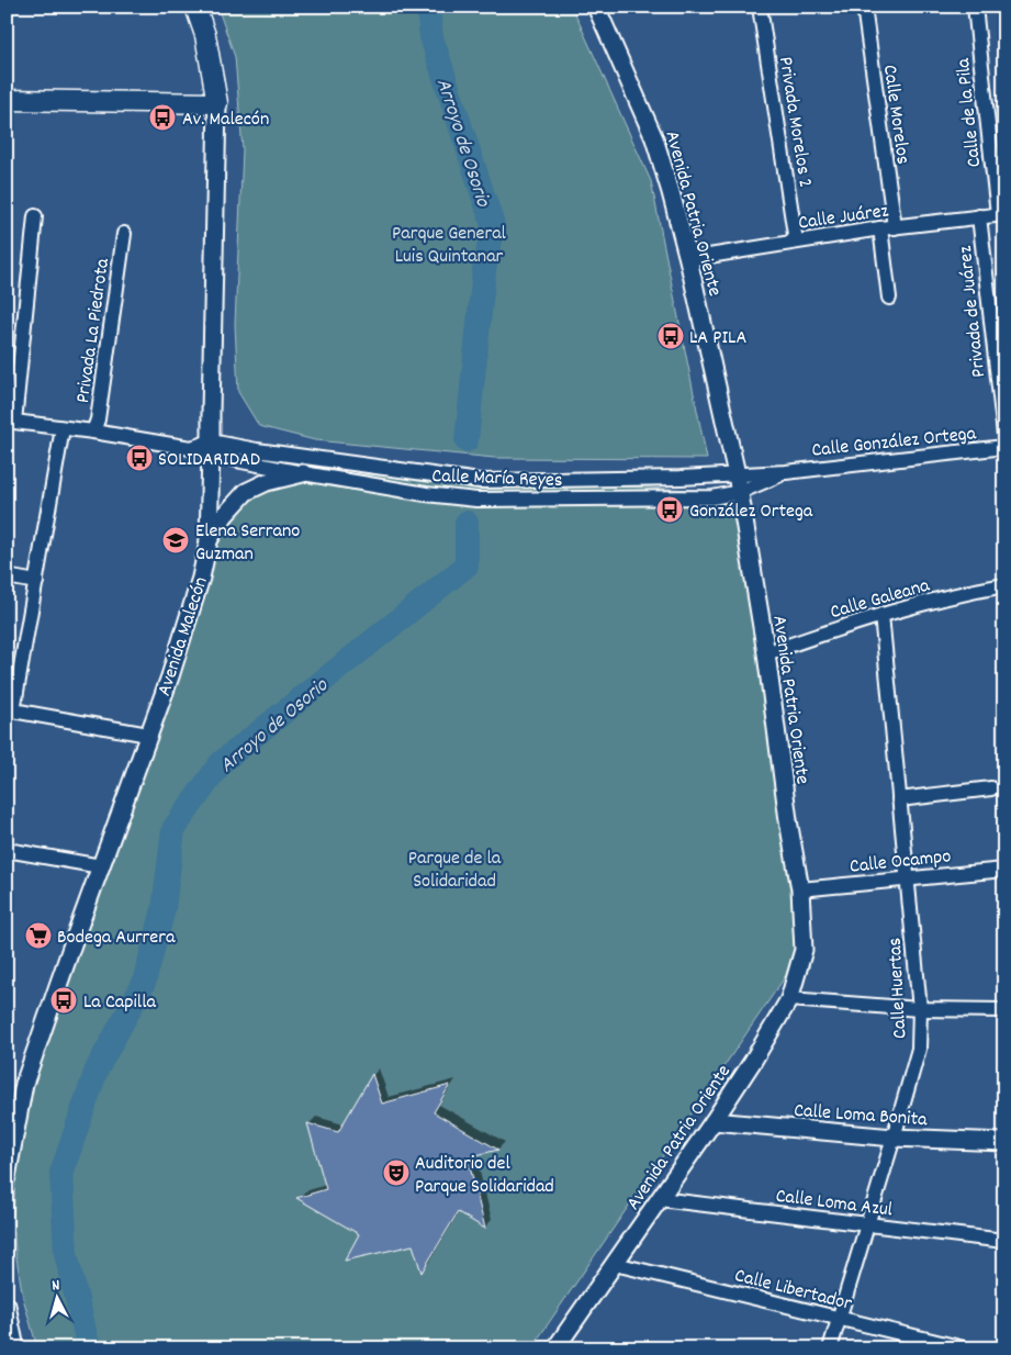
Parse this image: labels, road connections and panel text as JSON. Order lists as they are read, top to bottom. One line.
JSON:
{"streets":{"main road":["Avenida Malecón"],"street":["Calle de la Pila","Calle Morelos","Privada Morelos 2","Avenida Patria Oriente","Calle Juárez","Privada de Juárez","Privada La Piedrota","Calle González Ortega","Calle María Reyes","Calle Galeana","Calle Ocampo","Calle Huertas","Calle Loma Bonita","Calle Loma Azul","Calle Libertador"]},"crossings":[["Calle de la Pila","Calle Juárez"],["Calle Morelos","Calle Juárez"],["Privada Morelos 2","Calle Juárez"],["Avenida Patria Oriente","Calle Juárez"],["Avenida Patria Oriente","Calle González Ortega"],["Avenida Patria Oriente","Calle María Reyes"],["Avenida Patria Oriente","Calle Galeana"],["Avenida Patria Oriente","Calle Ocampo"],["Avenida Patria Oriente","Calle Loma Bonita"],["Avenida Patria Oriente","Calle Loma Azul"],["Avenida Patria Oriente","Calle Libertador"],["Calle Juárez","Privada de Juárez"],["Privada La Piedrota","Calle María Reyes"],["Calle González Ortega","Calle María Reyes"],["Calle María Reyes","Avenida Malecón"],["Calle Galeana","Calle Huertas"],["Calle Ocampo","Calle Huertas"],["Calle Huertas","Calle Loma Bonita"],["Calle Huertas","Calle Loma Azul"],["Calle Huertas","Calle Libertador"]],"water":["Arroyo de Osorio"],"parks":["Parque General Luis Quintanar","Parque de la Solidaridad"],"places":{"bus stop":["Av. Malecón","LA PILA","SOLIDARIDAD","González Ortega","La Capilla"],"school or university":["Elena Serrano Guzman"],"supermarket":["Bodega Aurrera"],"theatre":["Auditorio del Parque Solidaridad"]},"north":"top"}
